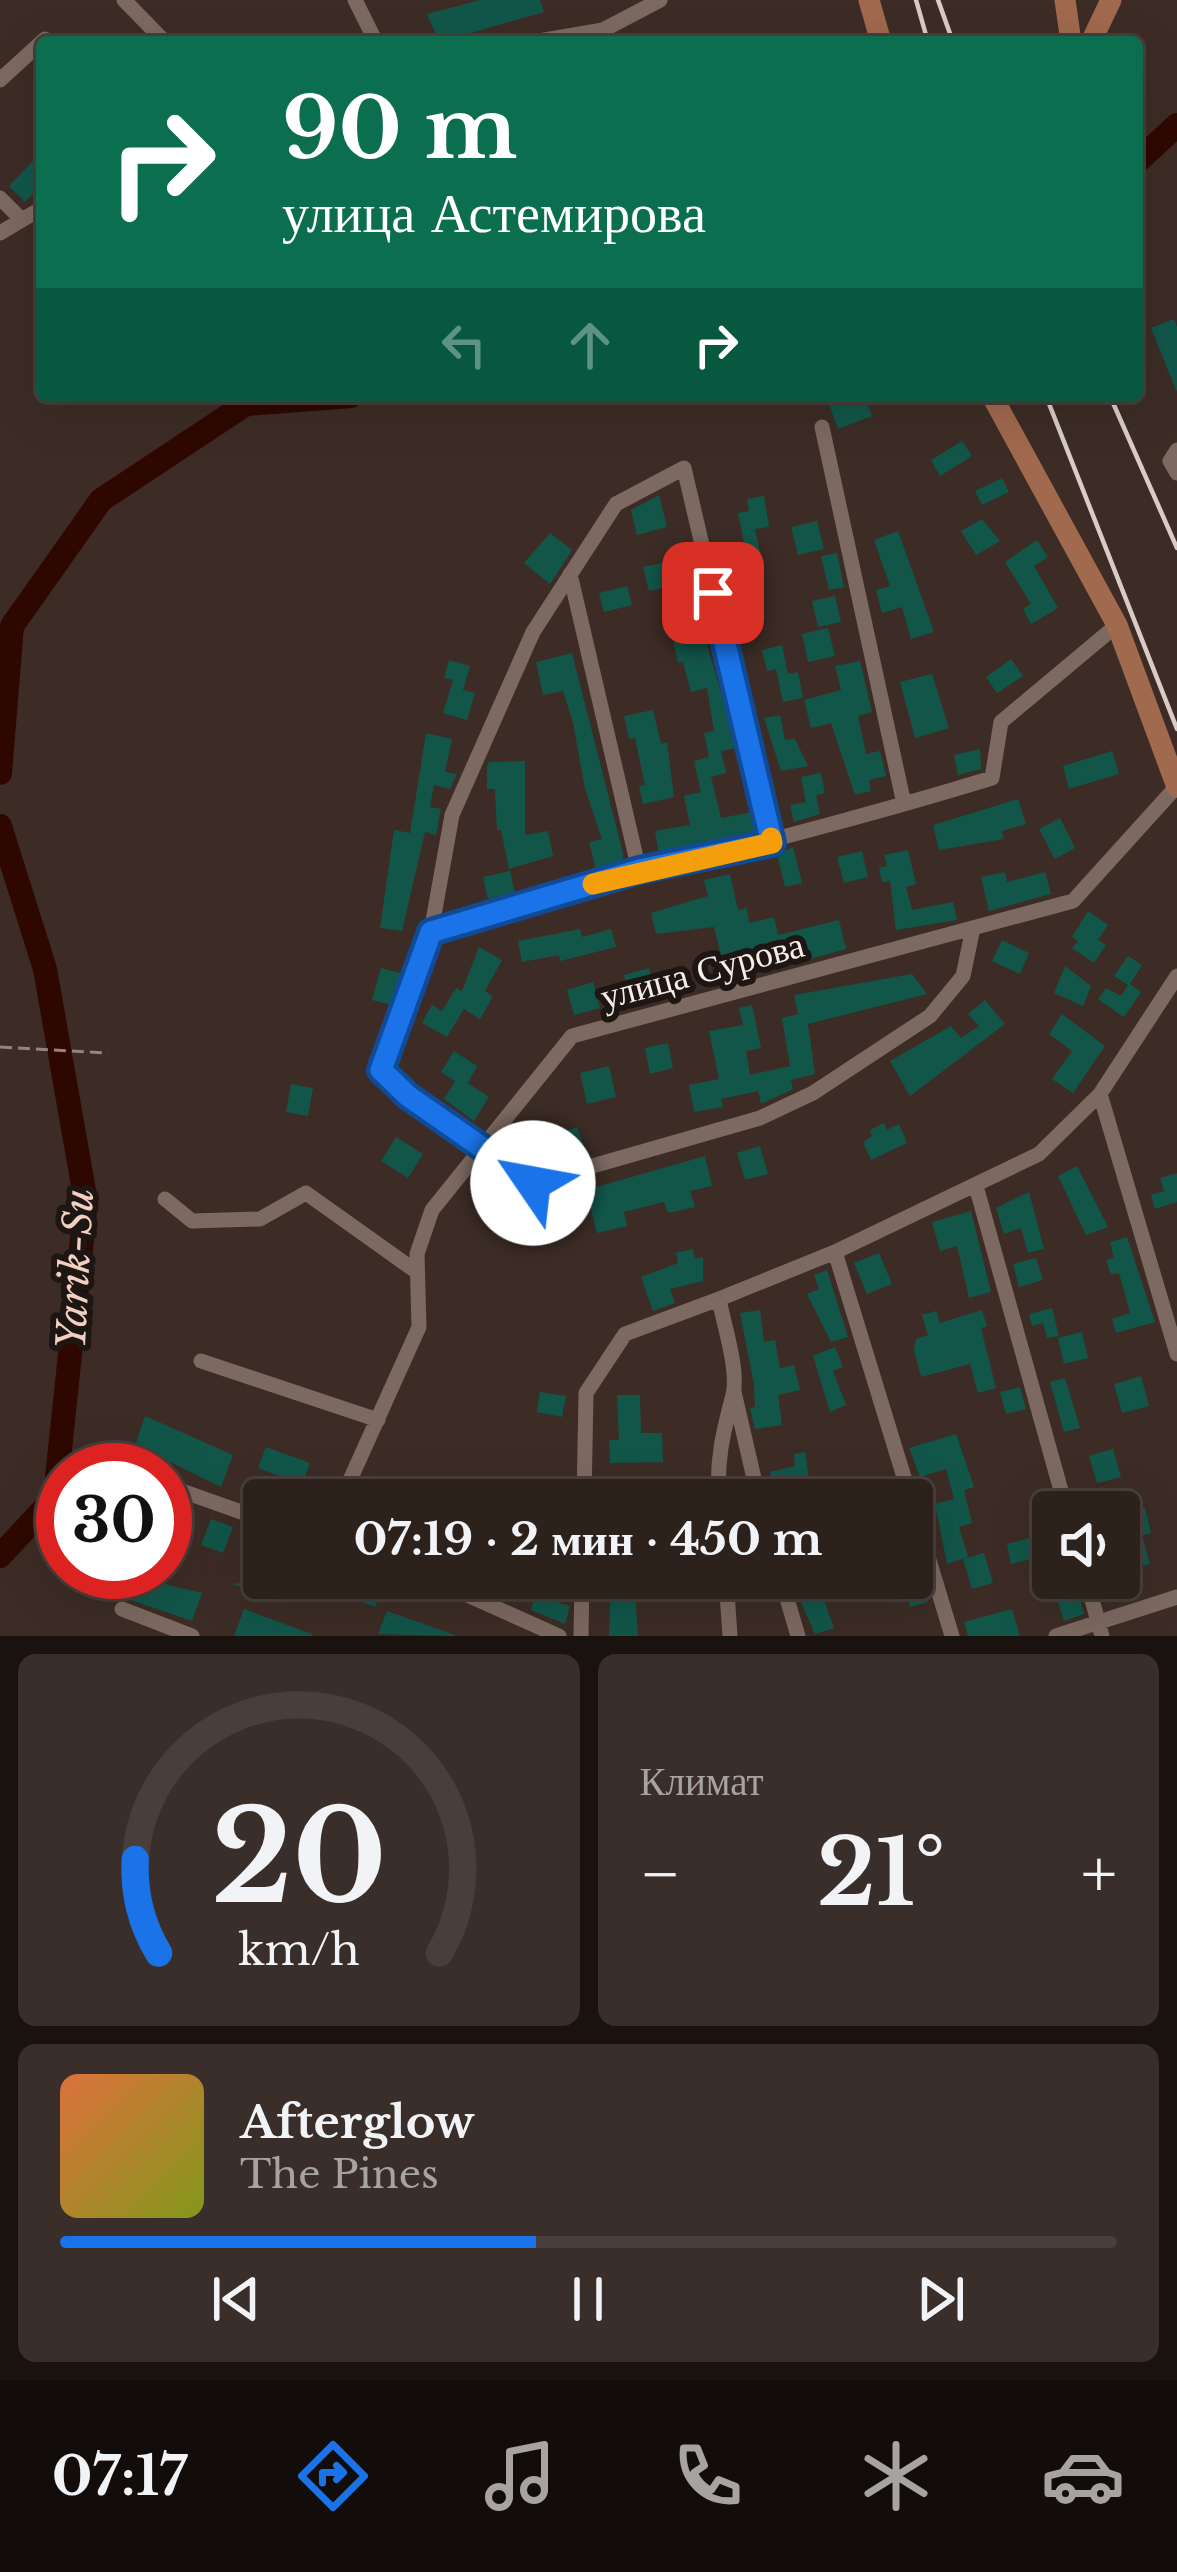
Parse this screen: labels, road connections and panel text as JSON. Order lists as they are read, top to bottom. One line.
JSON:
{"streets":{"street":["улица Сурова"]},"water":["Yarik-Su"],"page":{"turn":["90 m","улица Астемирова"],"limit":"30","trip":"07:19 · 2 мин · 450 m","tile":"Климат","heat":["−","21°","+"],"song":["Afterglow","The Pines"],"tabs":"07:17","gauge":["20","km/h"]}}
